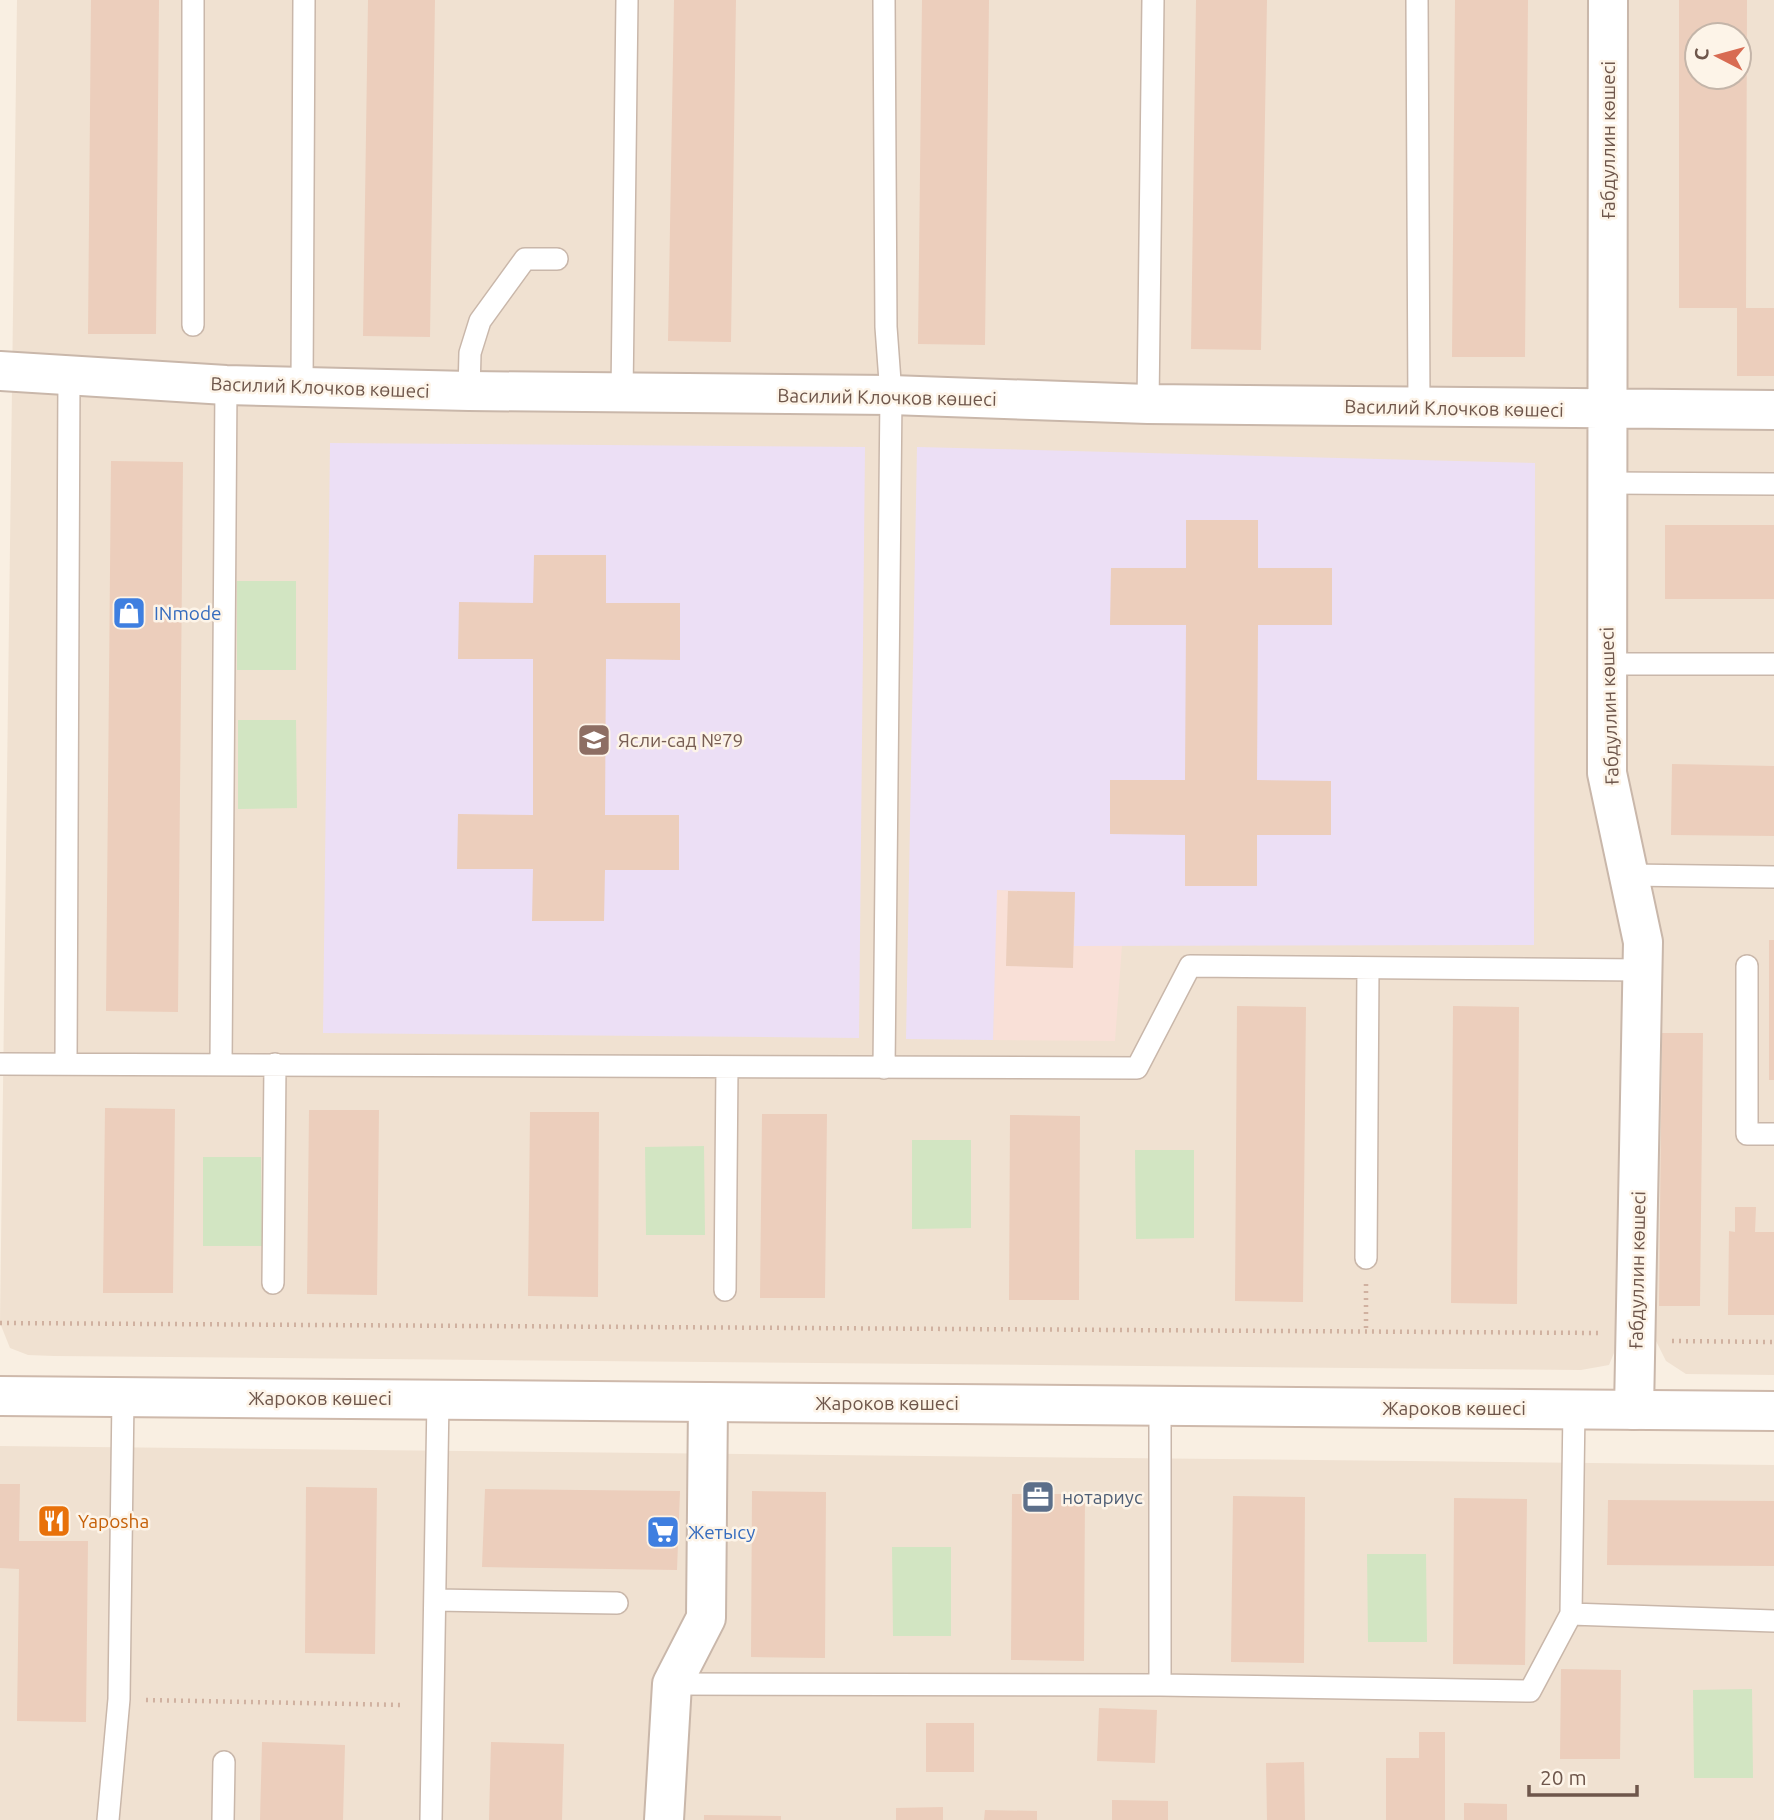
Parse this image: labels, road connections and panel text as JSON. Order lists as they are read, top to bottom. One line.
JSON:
{"streets":{"street":["Ғабдуллин көшесі","Василий Клочков көшесі","Жароков көшесі"]},"crossings":[["Ғабдуллин көшесі","Василий Клочков көшесі"],["Ғабдуллин көшесі","Жароков көшесі"]],"places":{"shop":["INmode"],"school or university":["Ясли-сад №79"],"office":["нотариус"],"restaurant":["Yaposha"],"supermarket":["Жетысу"]},"scale_bar":"20 m","north":"left"}
